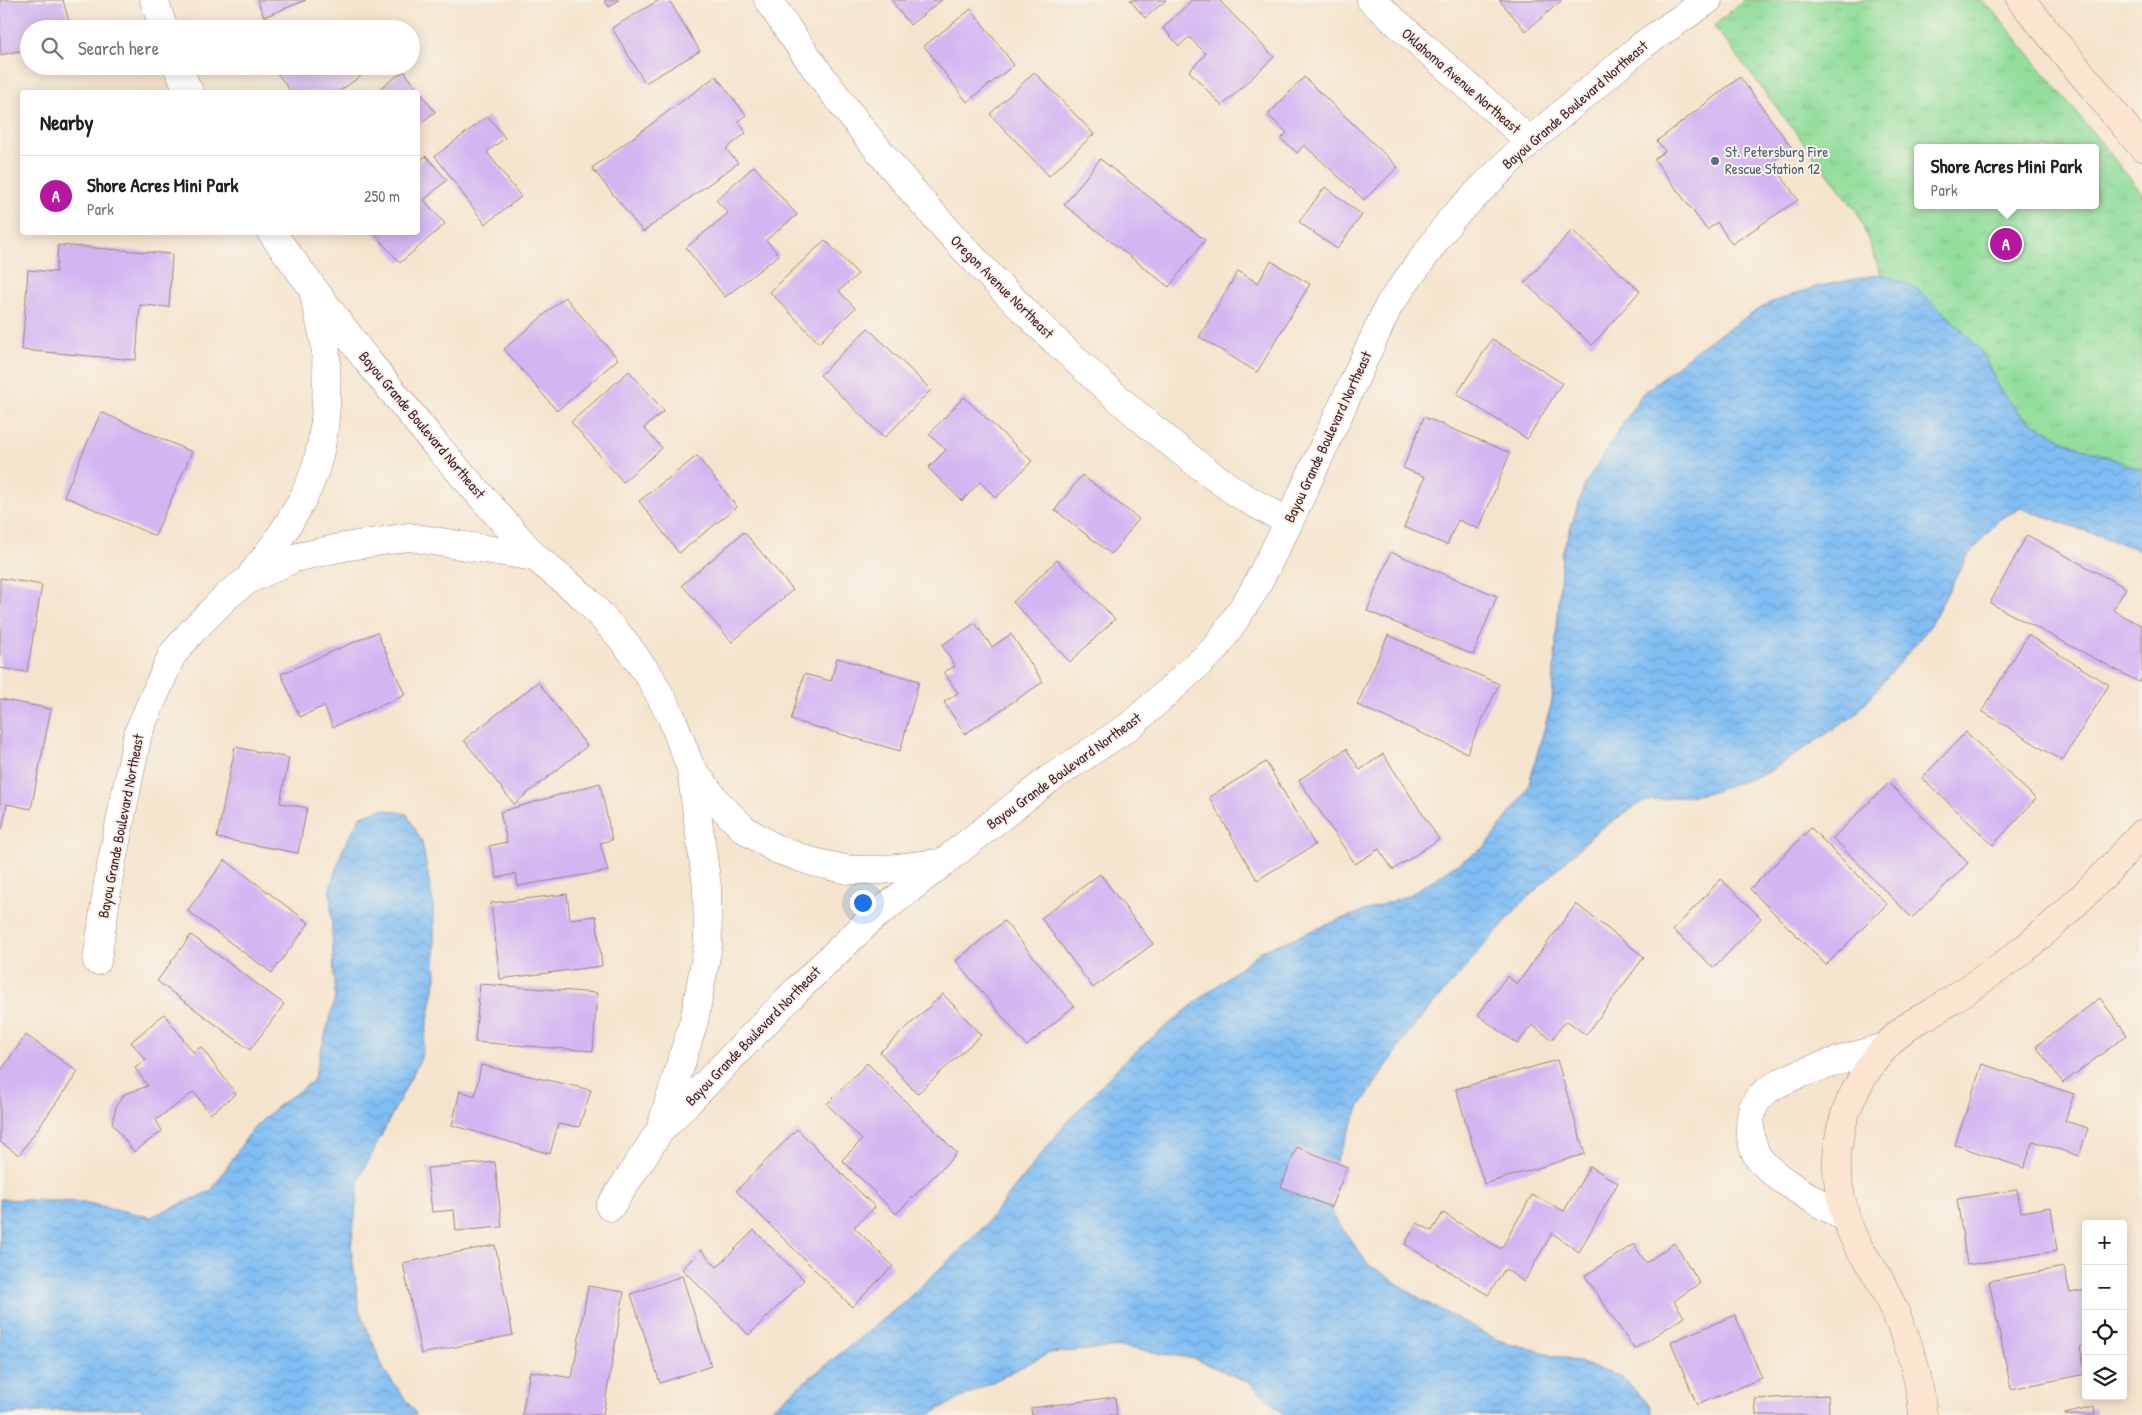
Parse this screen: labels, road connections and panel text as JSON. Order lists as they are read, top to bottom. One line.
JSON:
{"streets":{"street":["Oklahoma Avenue Northeast","Bayou Grande Boulevard Northeast","Oregon Avenue Northeast"]},"crossings":[["Oklahoma Avenue Northeast","Bayou Grande Boulevard Northeast"],["Bayou Grande Boulevard Northeast","Oregon Avenue Northeast"]],"places":["St. Petersburg Fire Rescue Station 12"],"page":{"search":"Search here","heading":"Nearby","popup":["Shore Acres Mini Park","Park"],"list":[{"mark":"A","name":"Shore Acres Mini Park","note":"Park","value":"250 m"}],"pins":"A","map_buttons":["+","−"]}}
